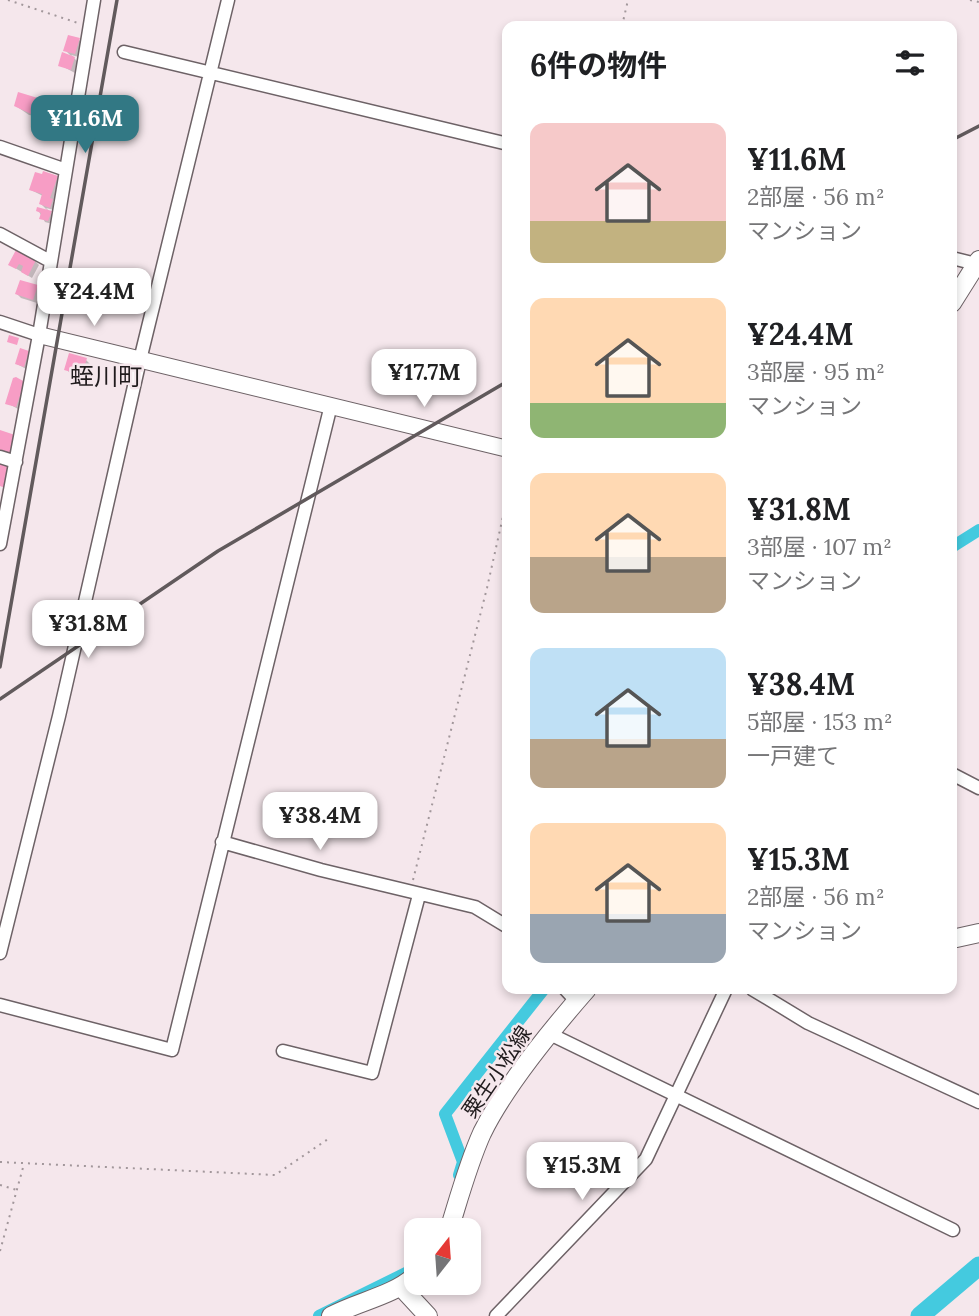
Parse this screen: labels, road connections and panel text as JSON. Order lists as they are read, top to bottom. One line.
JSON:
{"streets":{"main road":["粟生小松線"]},"districts":["蛭川町"],"north":"top","page":{"heading":"6件の物件","price":["¥11.6M","¥24.4M","¥17.7M","¥31.8M","¥38.4M","¥15.3M"],"list":[{"name":"¥11.6M","note":"2部屋 · 56 m² · マンション"},{"name":"¥24.4M","note":"3部屋 · 95 m² · マンション"},{"name":"¥31.8M","note":"3部屋 · 107 m² · マンション"},{"name":"¥38.4M","note":"5部屋 · 153 m² · 一戸建て"},{"name":"¥15.3M","note":"2部屋 · 56 m² · マンション"}]}}
